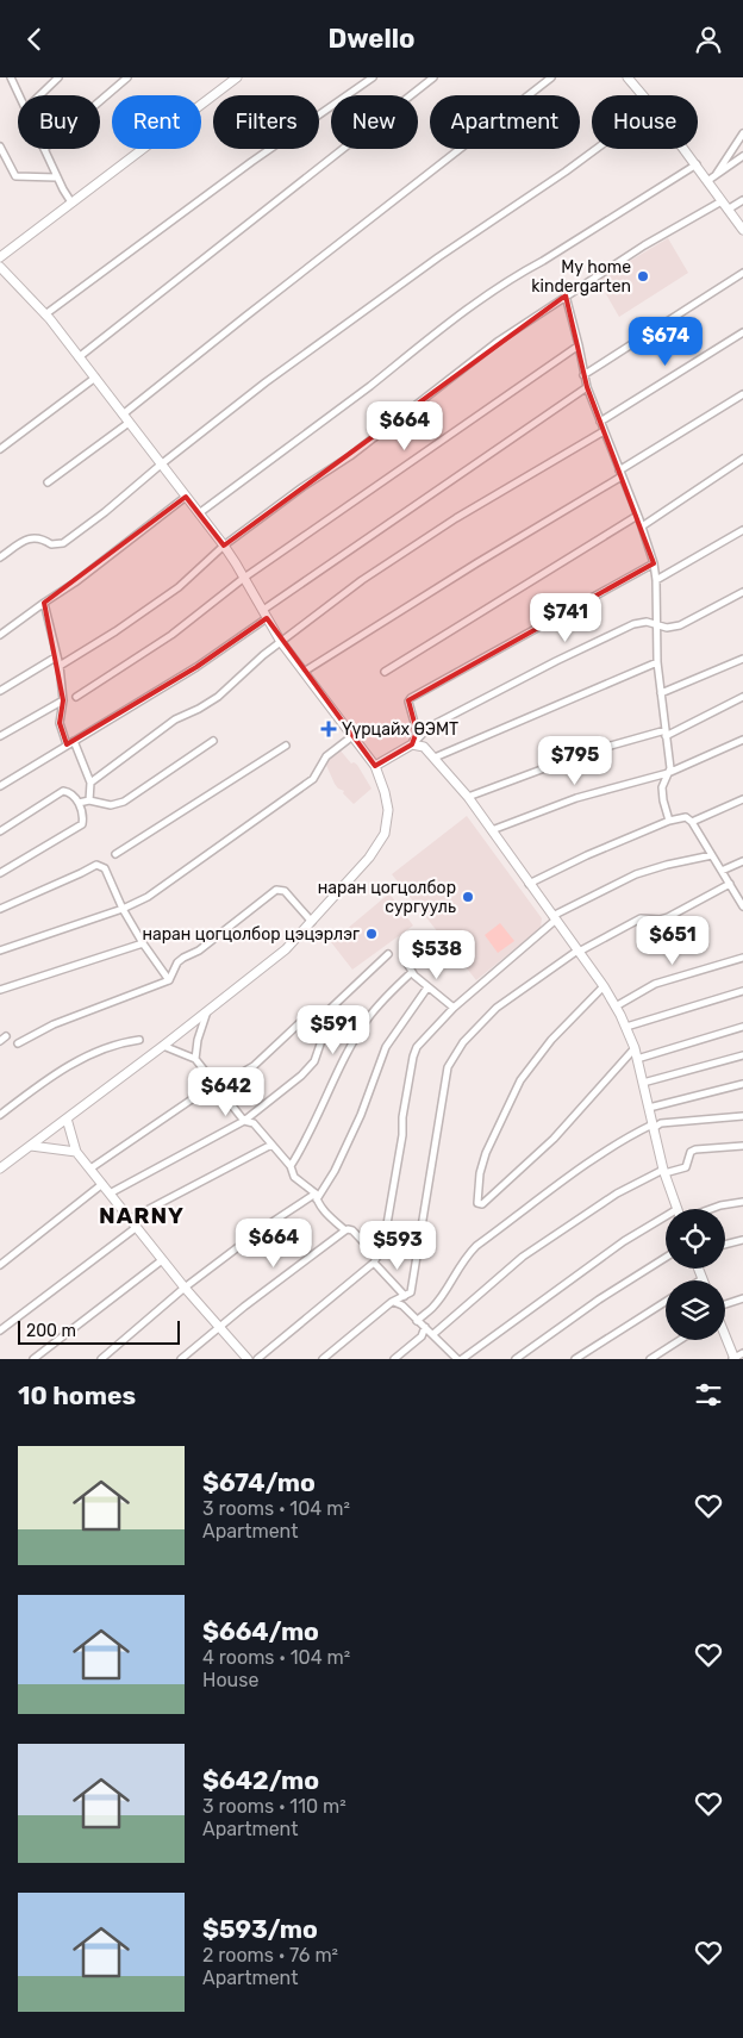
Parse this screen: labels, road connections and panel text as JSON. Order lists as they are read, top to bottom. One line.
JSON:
{"districts":["NARNY"],"places":{"other":["My home kindergarten","наран цогцолбор сургууль","наран цогцолбор цэцэрлэг"],"health":["Үүрцайх ӨЭМТ"]},"scale_bar":"200 m","page":{"header":"Dwello","chip":["Buy","Rent","Filters","New","Apartment","House"],"price":["$674","$664","$741","$795","$651","$538","$591","$642","$664","$593"],"scale":"200 m","heading":"10 homes","list":[{"name":"$674/mo","note":"3 rooms · 104 m² · Apartment"},{"name":"$664/mo","note":"4 rooms · 104 m² · House"},{"name":"$642/mo","note":"3 rooms · 110 m² · Apartment"},{"name":"$593/mo","note":"2 rooms · 76 m² · Apartment"}]}}
